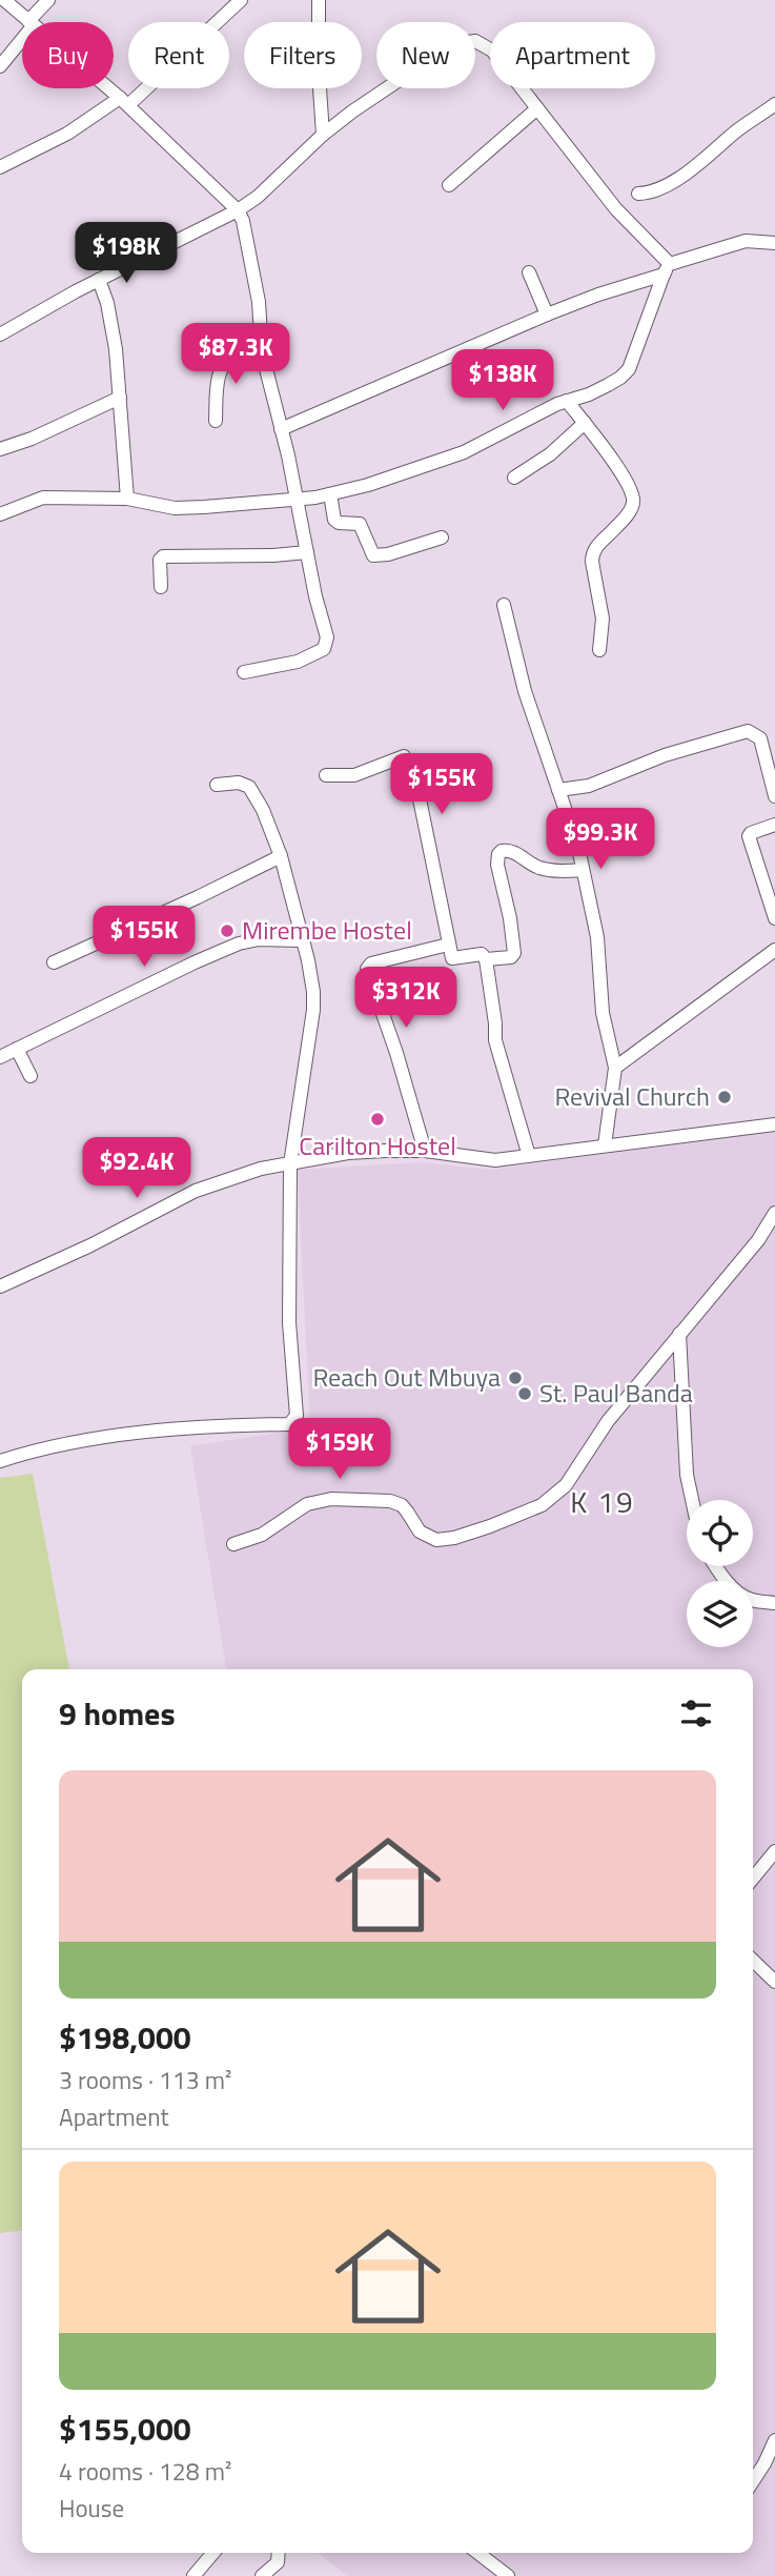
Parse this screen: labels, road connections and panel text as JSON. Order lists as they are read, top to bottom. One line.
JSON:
{"districts":["K 19"],"places":["Mirembe Hostel","Revival Church","Carilton Hostel","Reach Out Mbuya","St. Paul Banda"],"page":{"chip":["Buy","Rent","Filters","New","Apartment"],"price":["$198K","$87.3K","$138K","$155K","$99.3K","$155K","$312K","$92.4K","$159K"],"heading":"9 homes","list":[{"name":"$198,000","note":"3 rooms · 113 m² · Apartment"},{"name":"$155,000","note":"4 rooms · 128 m² · House"}]}}
